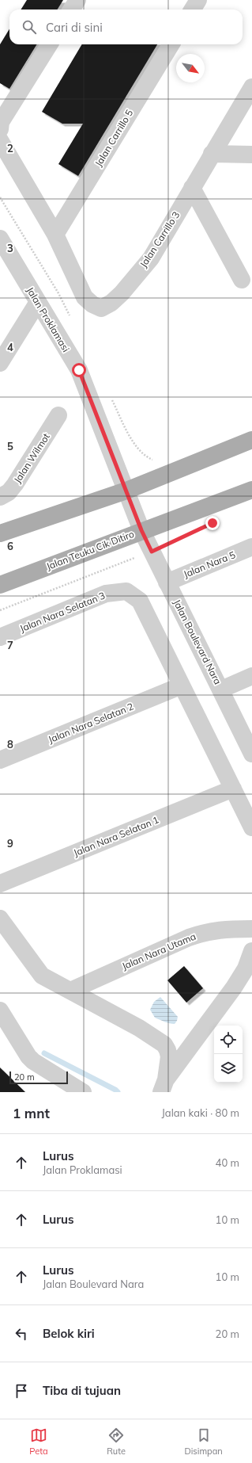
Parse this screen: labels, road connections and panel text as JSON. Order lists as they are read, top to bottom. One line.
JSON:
{"streets":{"main road":["Jalan Teuku Cik Ditiro"],"street":["Jalan Carrillo 5","Jalan Carrillo 3","Jalan Proklamasi","Jalan Wilmot","Jalan Nara 5","Jalan Nara Selatan 3","Jalan Boulevard Nara","Jalan Nara Selatan 2","Jalan Nara Selatan 1","Jalan Nara Utama"]},"crossings":[["Jalan Carrillo 5","Jalan Carrillo 3"],["Jalan Proklamasi","Jalan Teuku Cik Ditiro"],["Jalan Proklamasi","Jalan Boulevard Nara"],["Jalan Teuku Cik Ditiro","Jalan Boulevard Nara"],["Jalan Nara 5","Jalan Boulevard Nara"],["Jalan Nara Selatan 3","Jalan Nara Selatan 2"]],"scale_bar":"20 m","north":"bottom right","page":{"search":"Cari di sini","scale":"20 m","heading":["1 mnt","Jalan kaki · 80 m"],"list":[["Lurus","Jalan Proklamasi","40 m"],["Lurus","10 m"],["Lurus","Jalan Boulevard Nara","10 m"],["Belok kiri","20 m"],"Tiba di tujuan"],"nav":["Peta","Rute","Disimpan"]},"grid":{"rows":["2","3","4","5","6","7","8","9"]}}
